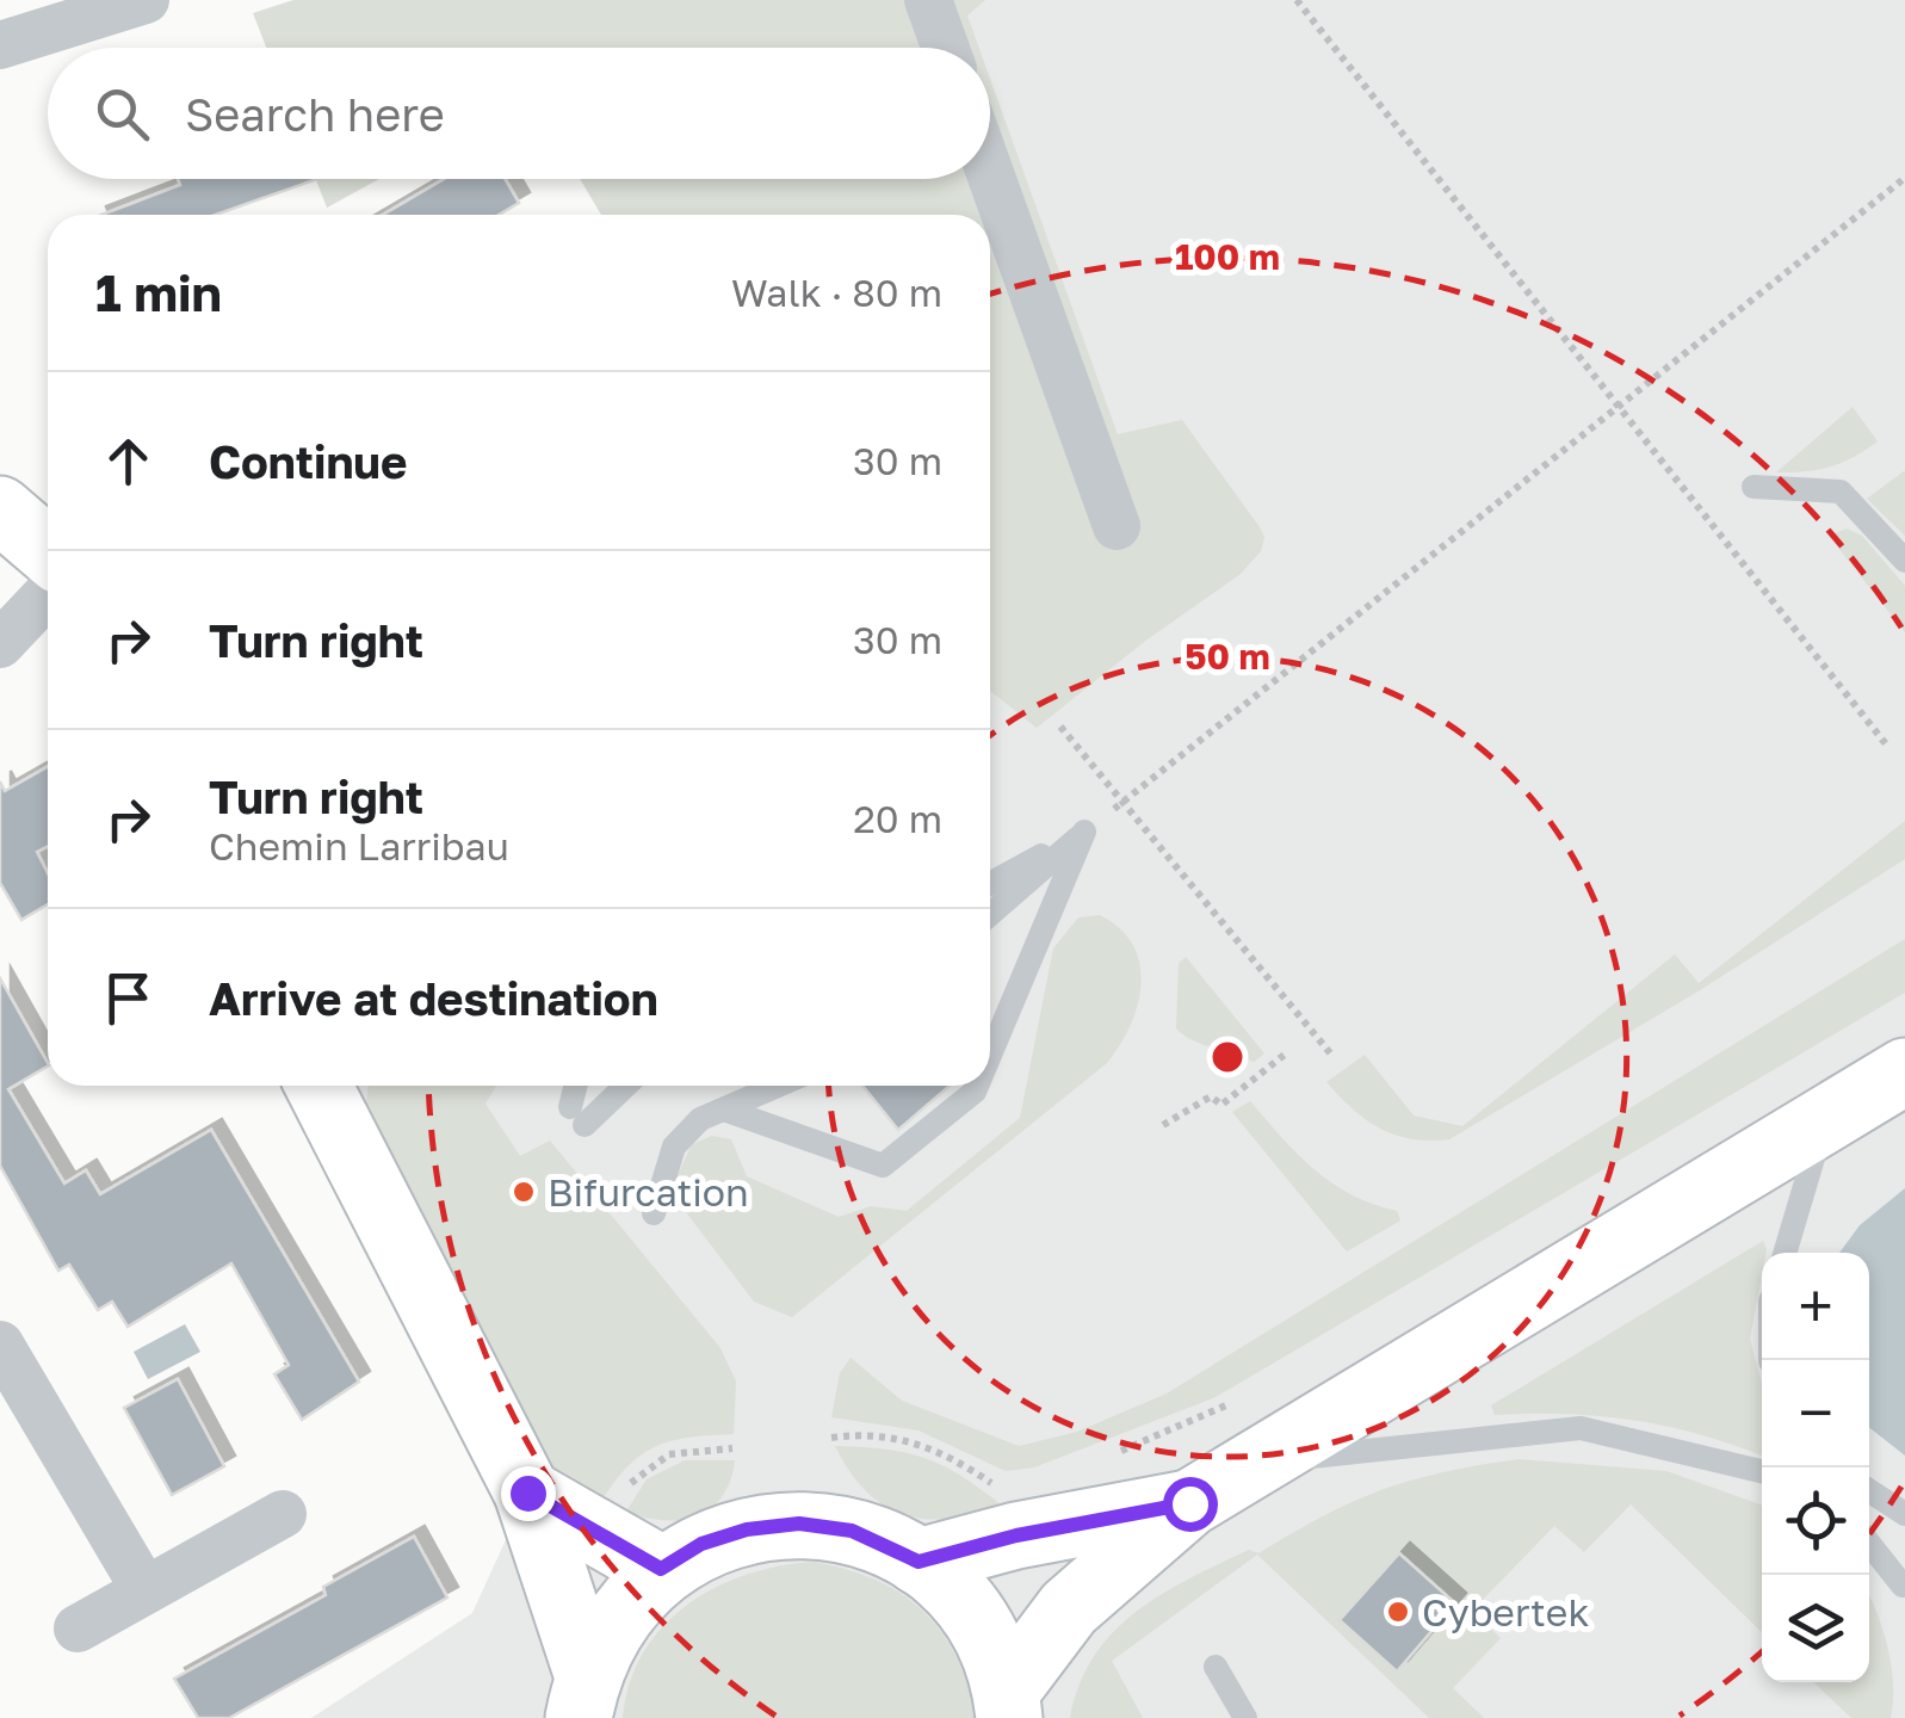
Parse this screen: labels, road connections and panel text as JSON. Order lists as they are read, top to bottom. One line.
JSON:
{"places":["Bifurcation","Cybertek"],"page":{"search":"Search here","heading":["1 min","Walk · 80 m"],"list":[["Continue","30 m"],["Turn right","30 m"],["Turn right","Chemin Larribau","20 m"],"Arrive at destination"],"map_buttons":["+","−"]},"rings":["100 m","50 m"]}
